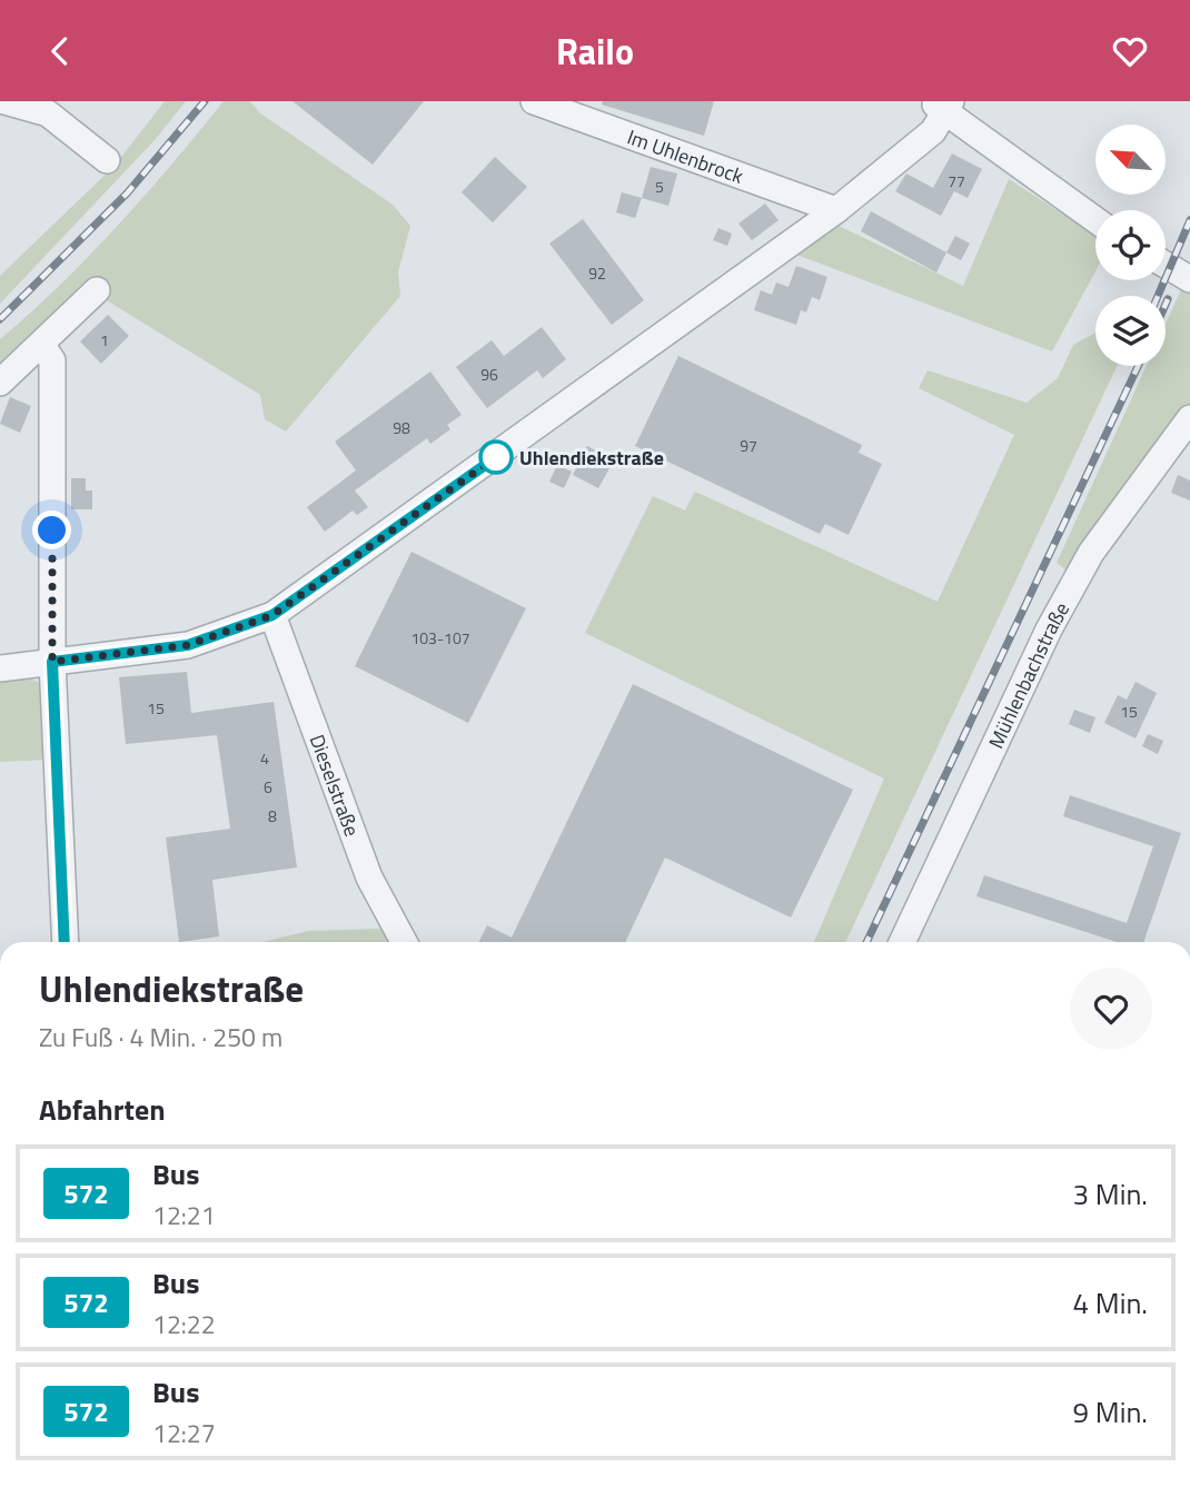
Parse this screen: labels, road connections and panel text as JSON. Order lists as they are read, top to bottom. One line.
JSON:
{"streets":{"street":["Im Uhlenbrock","Mühlenbachstraße","Dieselstraße"]},"places":["Uhlendiekstraße"],"lines":["bus line 572"],"house_numbers":["77","5","92","1","96","98","97","103-107","15","15","4","6","8"],"north":"top left","page":{"header":"Railo","heading":[["Uhlendiekstraße","Zu Fuß · 4 Min. · 250 m"],"Abfahrten"],"list":[{"mark":"572","name":"Bus","note":"12:21","value":"3 Min."},{"mark":"572","name":"Bus","note":"12:22","value":"4 Min."},{"mark":"572","name":"Bus","note":"12:27","value":"9 Min."}]}}
